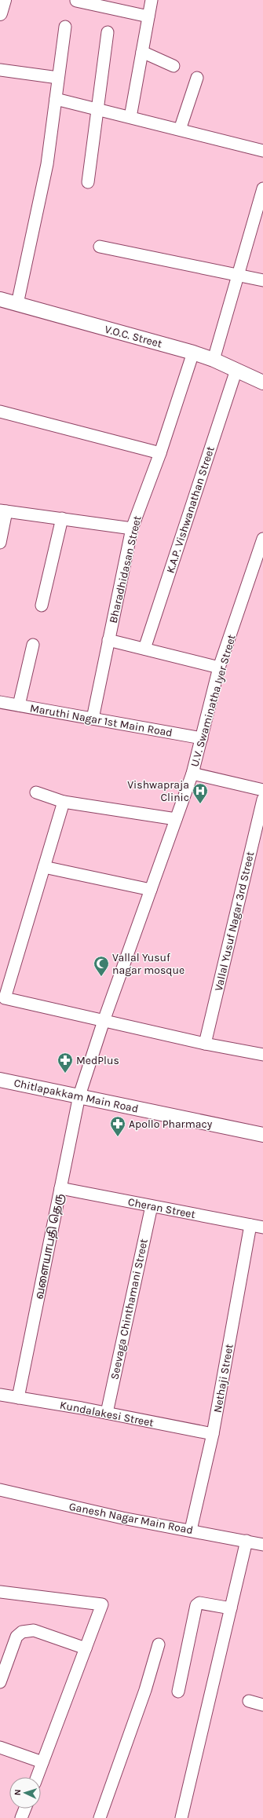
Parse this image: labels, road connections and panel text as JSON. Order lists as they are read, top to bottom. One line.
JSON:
{"streets":{"street":["V.O.C. Street","K.A.P. Vishwanathan Street","Bharadhidasan Street","U.V. Swaminatha Iyer Street","Maruthi Nagar 1st Main Road","Vallal Yusuf Nagar 3rd Street","Chitlapakkam Main Road","Cheran Street","வளையாபதி தெரு","Seevaga Chinthamani Street","Nethaji Street","Kundalakesi Street","Ganesh Nagar Main Road"]},"crossings":[["V.O.C. Street","K.A.P. Vishwanathan Street"],["V.O.C. Street","Bharadhidasan Street"],["Bharadhidasan Street","Maruthi Nagar 1st Main Road"],["U.V. Swaminatha Iyer Street","Maruthi Nagar 1st Main Road"],["U.V. Swaminatha Iyer Street","வளையாபதி தெரு"],["Chitlapakkam Main Road","வளையாபதி தெரு"],["Cheran Street","வளையாபதி தெரு"],["Cheran Street","Seevaga Chinthamani Street"],["Cheran Street","Nethaji Street"],["வளையாபதி தெரு","Kundalakesi Street"],["Seevaga Chinthamani Street","Kundalakesi Street"],["Nethaji Street","Kundalakesi Street"],["Nethaji Street","Ganesh Nagar Main Road"]],"places":{"hospital":["Vishwapraja Clinic"],"mosque":["Vallal Yusuf nagar mosque"],"pharmacy":["MedPlus","Apollo Pharmacy"]},"north":"left"}
